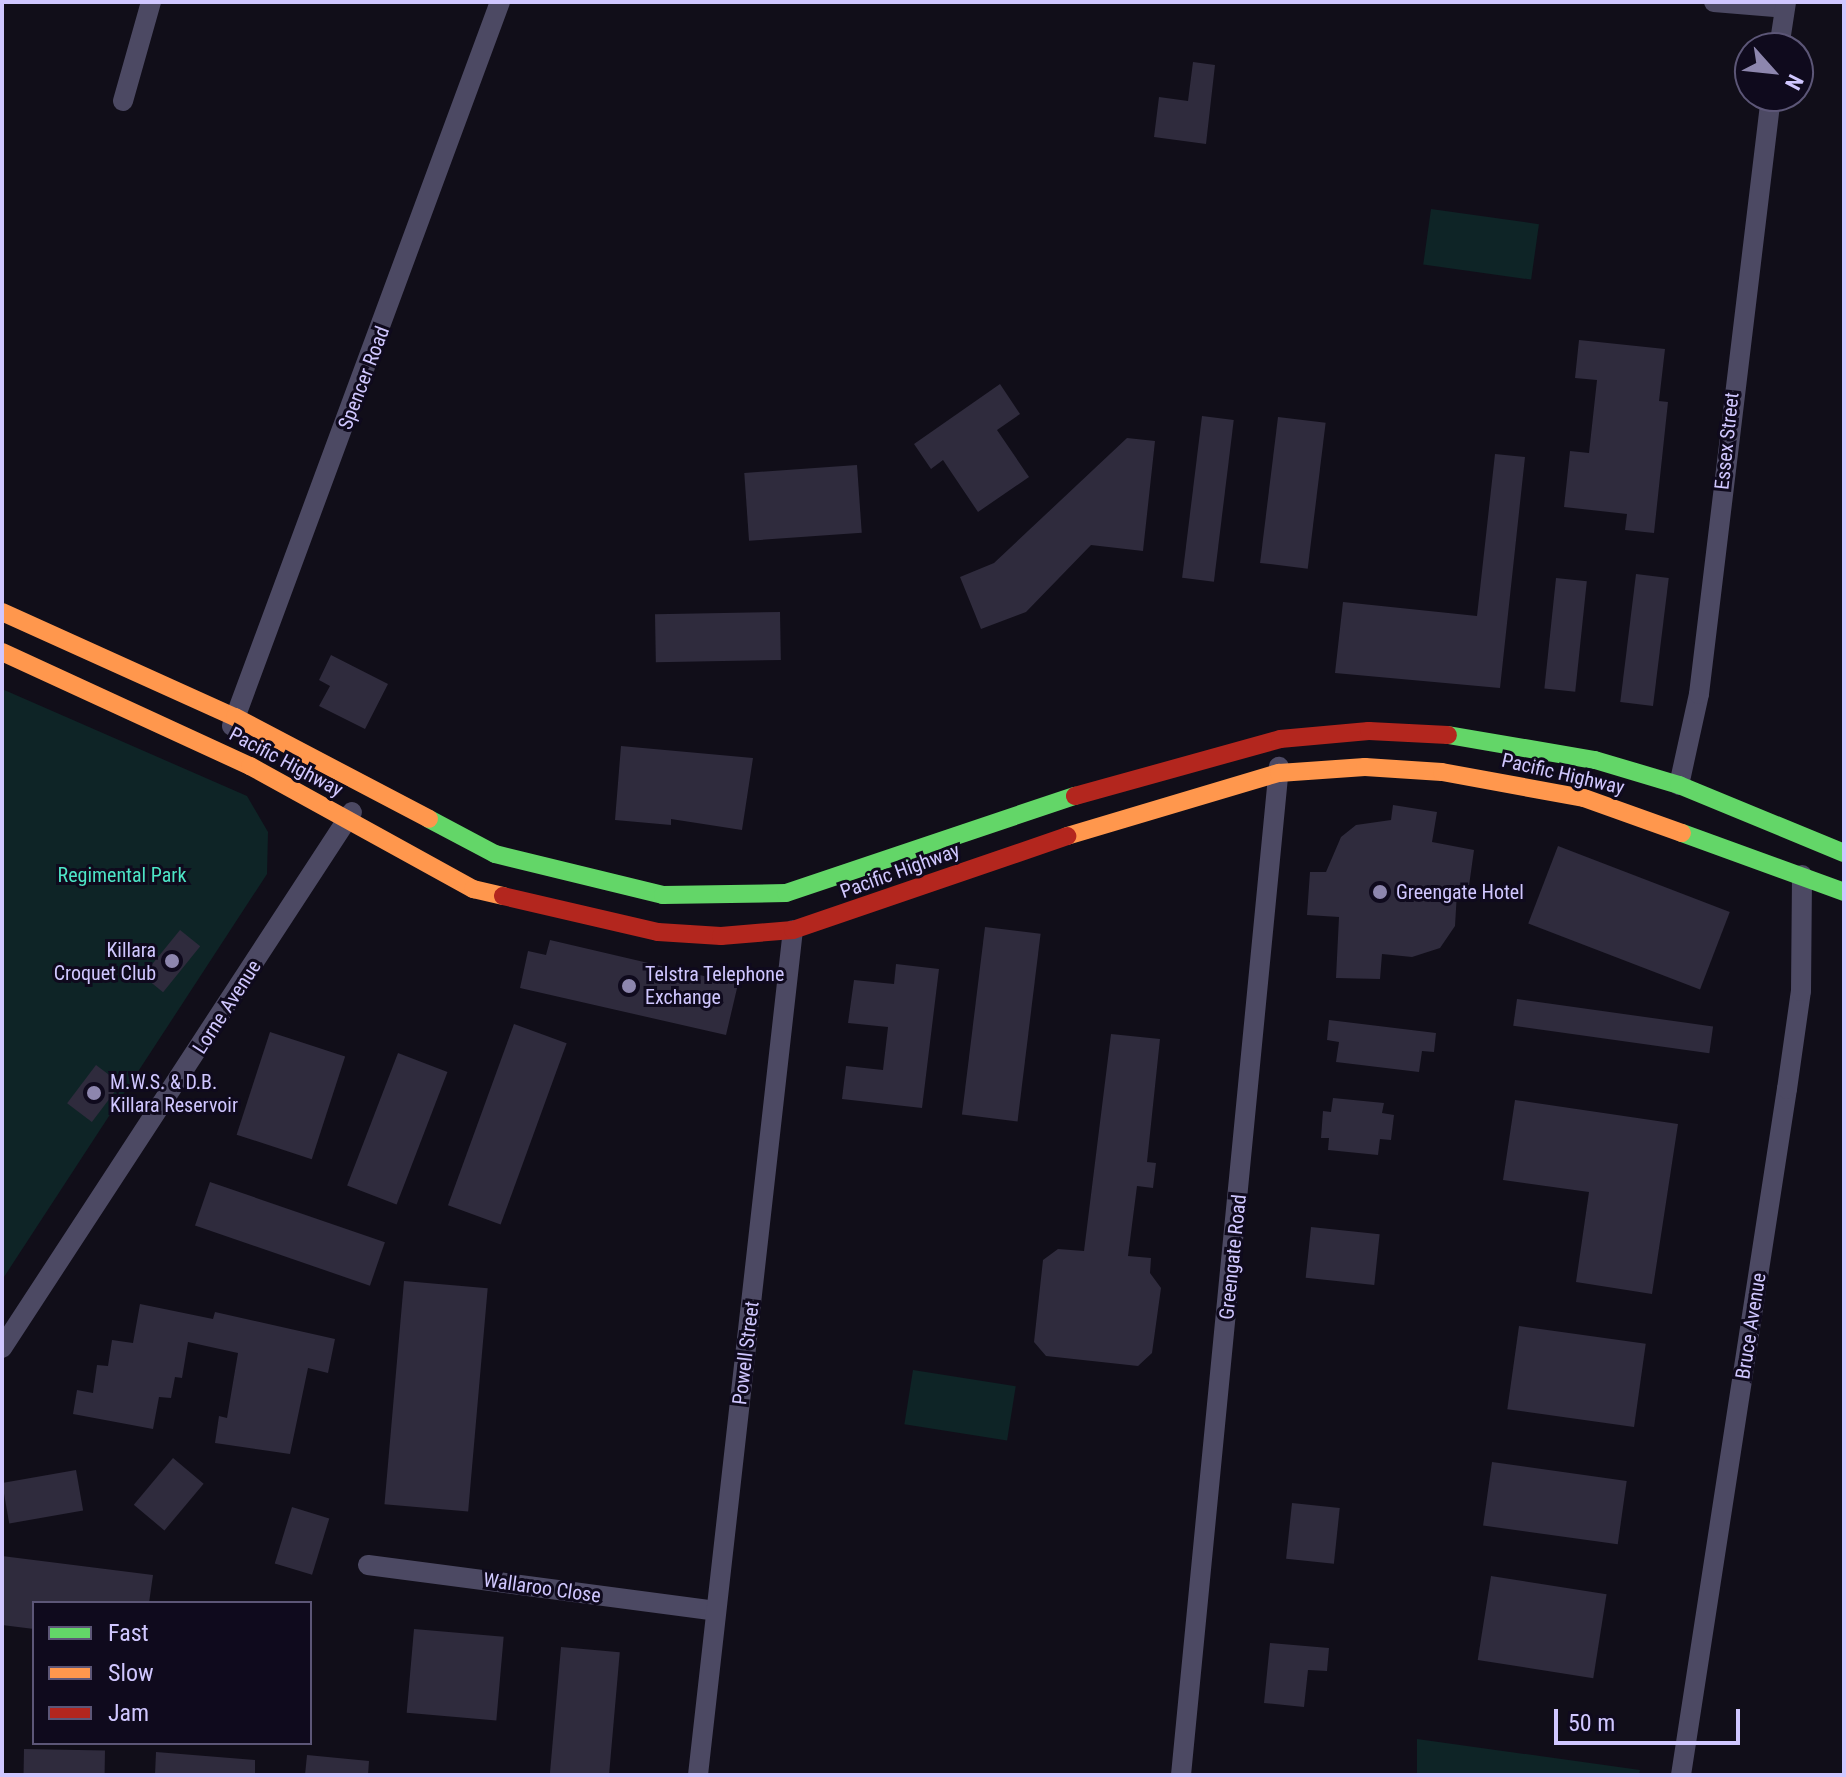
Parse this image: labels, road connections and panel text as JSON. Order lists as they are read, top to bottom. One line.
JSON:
{"streets":{"highway":["Pacific Highway"],"street":["Spencer Road","Essex Street","Lorne Avenue","Greengate Road","Bruce Avenue","Powell Street","Wallaroo Close"]},"crossings":[["Spencer Road","Pacific Highway"],["Essex Street","Pacific Highway"],["Pacific Highway","Lorne Avenue"],["Pacific Highway","Greengate Road"],["Pacific Highway","Bruce Avenue"],["Pacific Highway","Powell Street"],["Powell Street","Wallaroo Close"]],"parks":["Regimental Park"],"places":["Greengate Hotel","Killara Croquet Club","Telstra Telephone Exchange","M.W.S. & D.B. Killara Reservoir"],"legend":["Fast","Slow","Jam"],"scale_bar":"50 m","north":"bottom right"}
